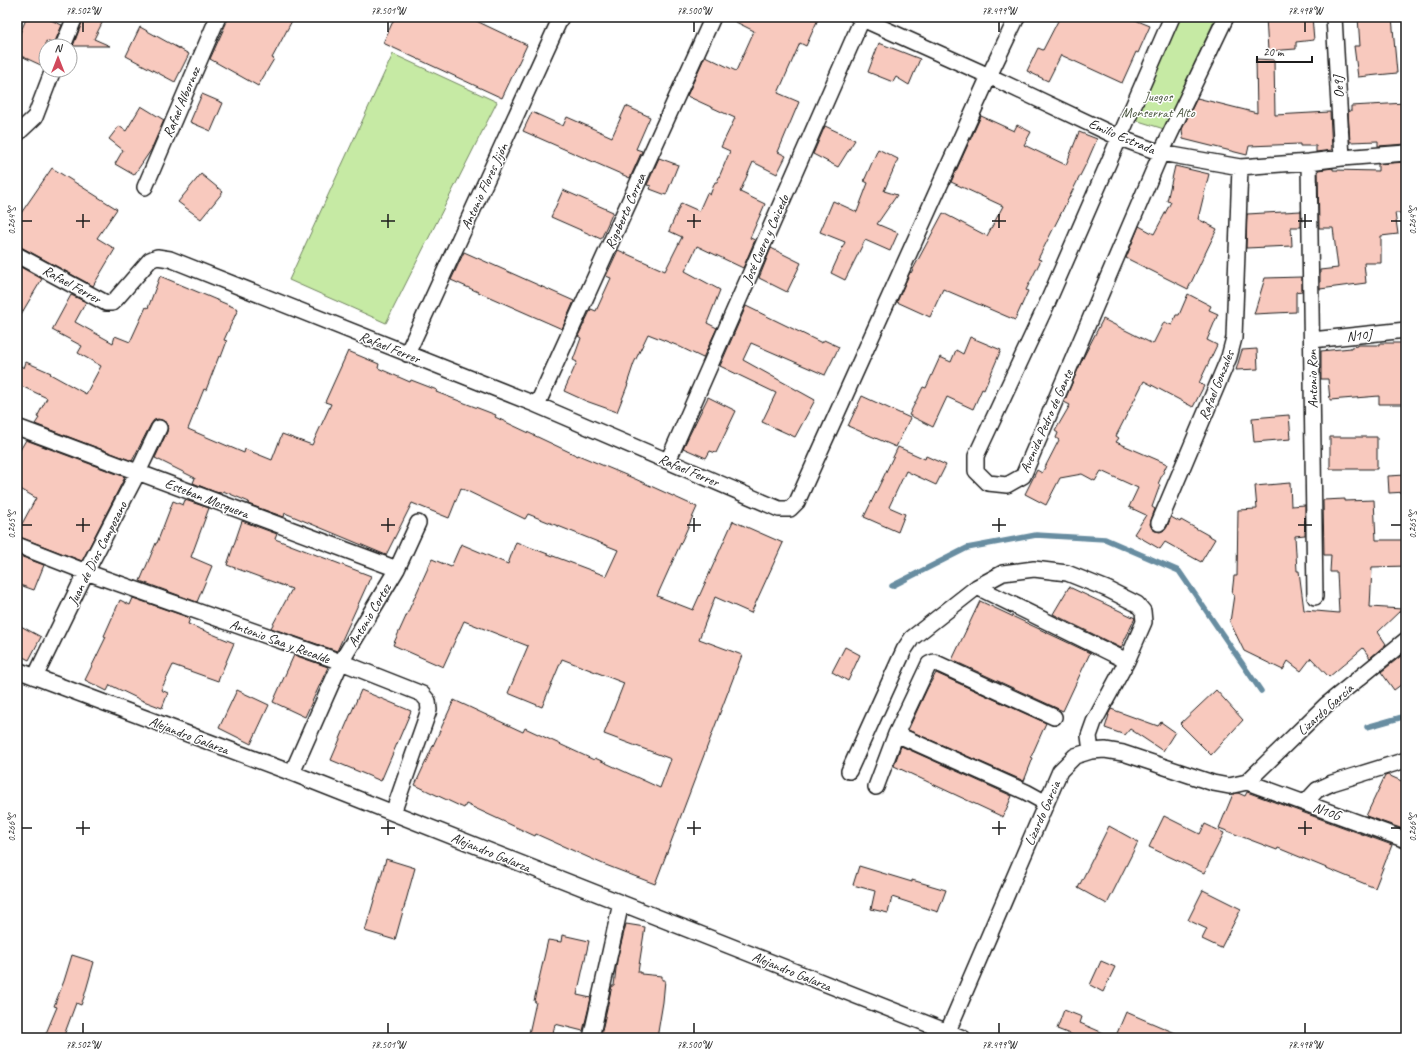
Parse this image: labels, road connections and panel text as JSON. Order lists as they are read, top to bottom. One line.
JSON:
{"streets":{"street":["Oe9J","Rafael Albornoz","Emilio Estrada","Antonio Flores Jijón","Rigoberto Correa","José Cuero y Caicedo","Rafael Ferrer","N10J","Antonio Ron","Rafael Gonzales","Avenida Pedro de Gante","Esteban Mosquera","Juan de Dios Campozano","Antonio Cortez","Antonio Saa y Recalde","Lizardo García","Alejandro Galarza","N10G","Lizardo Garcia"]},"crossings":[["Oe9J","Emilio Estrada"],["Emilio Estrada","José Cuero y Caicedo"],["Emilio Estrada","Rafael Ferrer"],["Emilio Estrada","Antonio Ron"],["Emilio Estrada","Rafael Gonzales"],["Emilio Estrada","Avenida Pedro de Gante"],["Antonio Flores Jijón","Rafael Ferrer"],["Rigoberto Correa","Rafael Ferrer"],["José Cuero y Caicedo","Rafael Ferrer"],["N10J","Antonio Ron"],["Esteban Mosquera","Juan de Dios Campozano"],["Esteban Mosquera","Antonio Cortez"],["Juan de Dios Campozano","Antonio Saa y Recalde"],["Juan de Dios Campozano","Alejandro Galarza"],["Antonio Cortez","Antonio Saa y Recalde"],["Antonio Cortez","Alejandro Galarza"],["Antonio Saa y Recalde","Alejandro Galarza"],["Lizardo García","N10G"],["Lizardo García","Lizardo Garcia"],["Alejandro Galarza","Lizardo Garcia"],["N10G","Lizardo Garcia"]],"parks":["Juegos Monserrat Alto"],"scale_bar":"20 m","north":"top","coordinates":["78.502°W","78.501°W","78.500°W","78.499°W","78.498°W","0.264°S","0.265°S","0.266°S"]}
